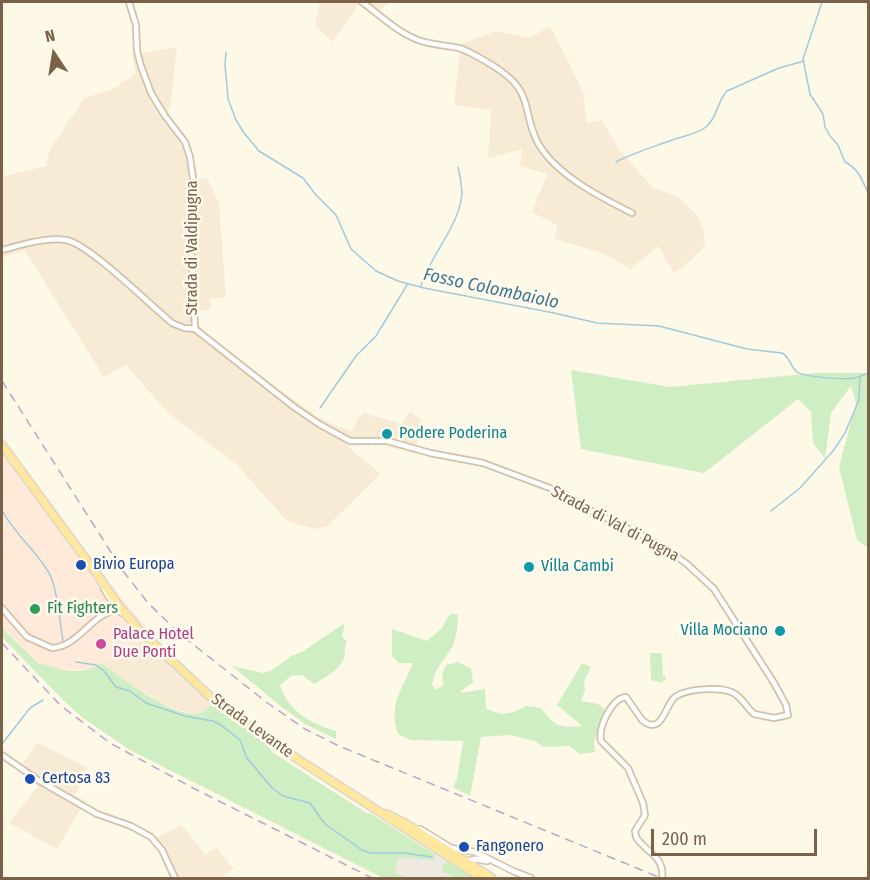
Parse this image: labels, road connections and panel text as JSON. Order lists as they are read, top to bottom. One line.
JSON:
{"streets":{"main road":["Strada Levante"],"street":["Strada di Valdipugna","Strada di Val di Pugna"]},"crossings":[["Strada di Valdipugna","Strada di Val di Pugna"]],"water":["Fosso Colombaiolo"],"places":["Podere Poderina","Bivio Europa","Villa Cambi","Fit Fighters","Villa Mociano","Palace Hotel Due Ponti","Certosa 83","Fangonero"],"scale_bar":"200 m","north":"top"}
